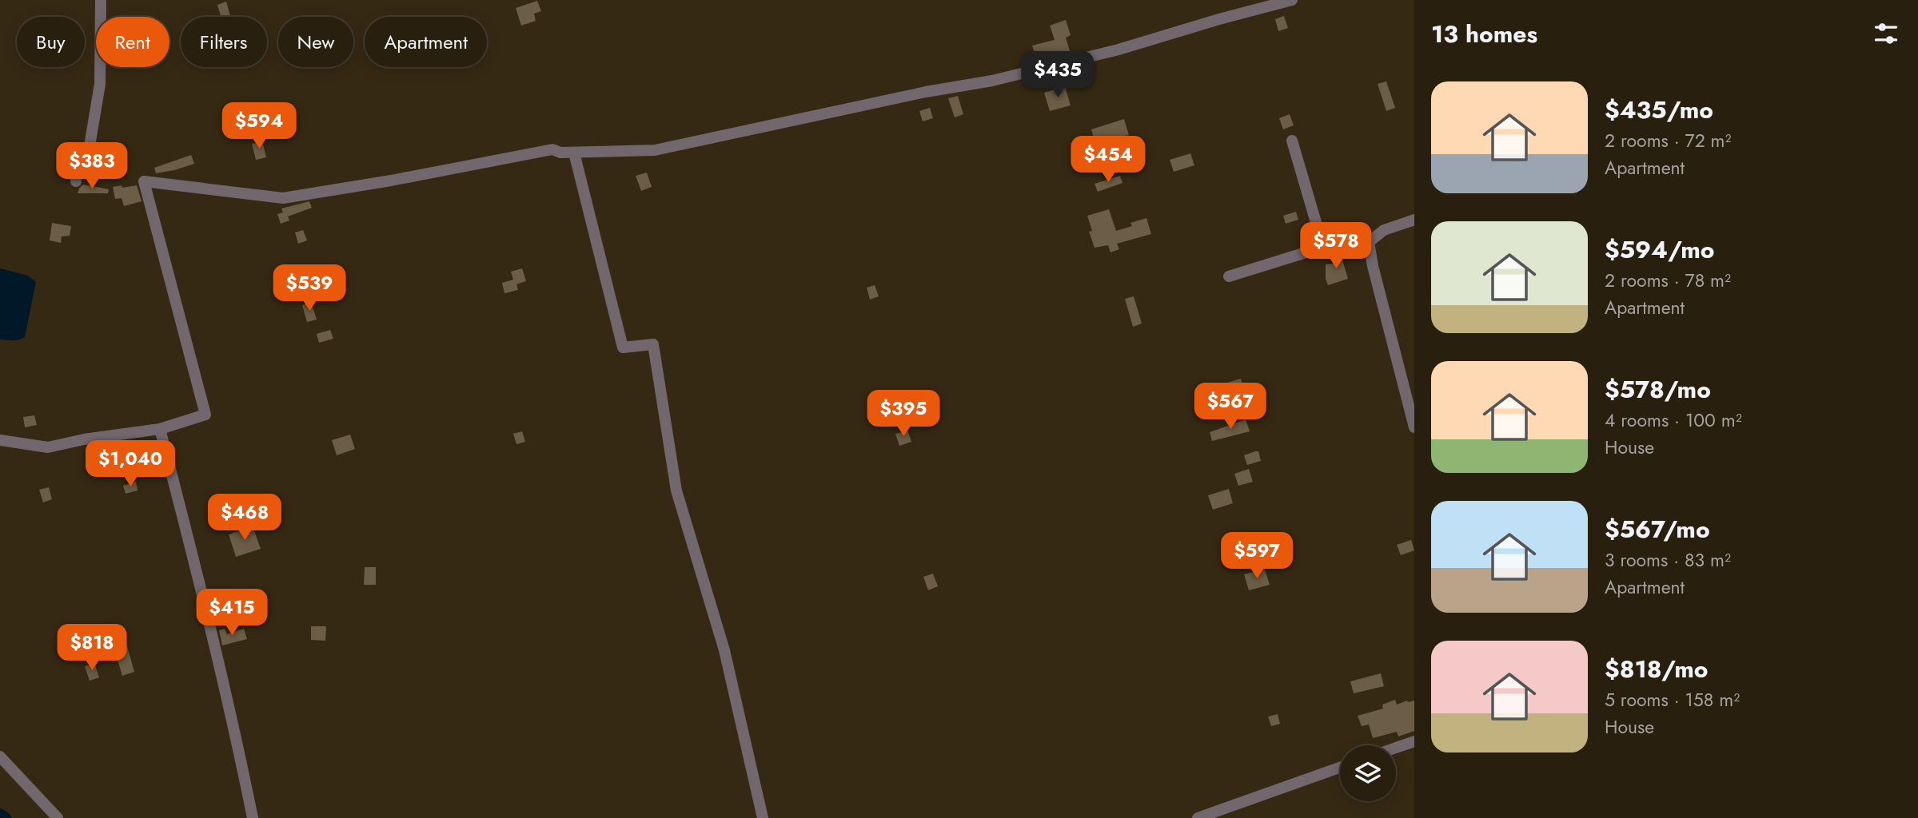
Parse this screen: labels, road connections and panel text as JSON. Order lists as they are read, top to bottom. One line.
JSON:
{"page":{"heading":"13 homes","chip":["Buy","Rent","Filters","New","Apartment"],"price":["$435","$594","$454","$383","$578","$539","$567","$395","$1,040","$468","$597","$415","$818"],"list":[{"name":"$435/mo","note":"2 rooms · 72 m² · Apartment"},{"name":"$594/mo","note":"2 rooms · 78 m² · Apartment"},{"name":"$578/mo","note":"4 rooms · 100 m² · House"},{"name":"$567/mo","note":"3 rooms · 83 m² · Apartment"},{"name":"$818/mo","note":"5 rooms · 158 m² · House"}]}}
